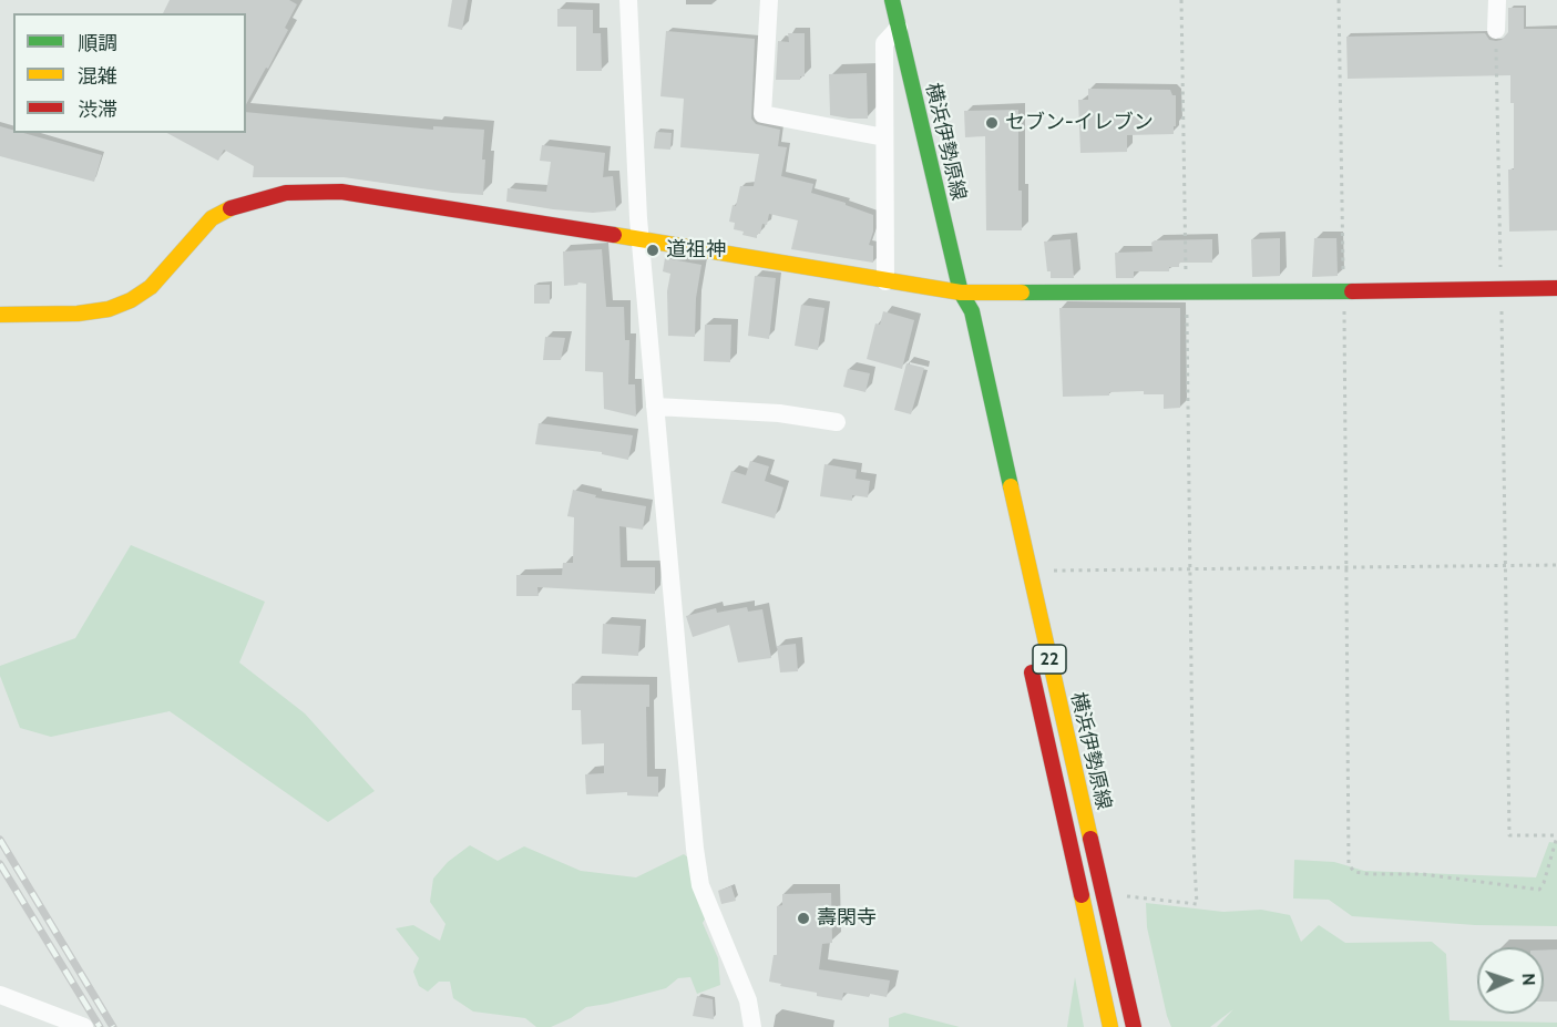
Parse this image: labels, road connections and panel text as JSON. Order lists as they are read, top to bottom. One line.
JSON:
{"streets":{"street":["横浜伊勢原線","22"]},"places":["セブン-イレブン","道祖神","壽閑寺"],"legend":["順調","混雑","渋滞"],"north":"right"}
